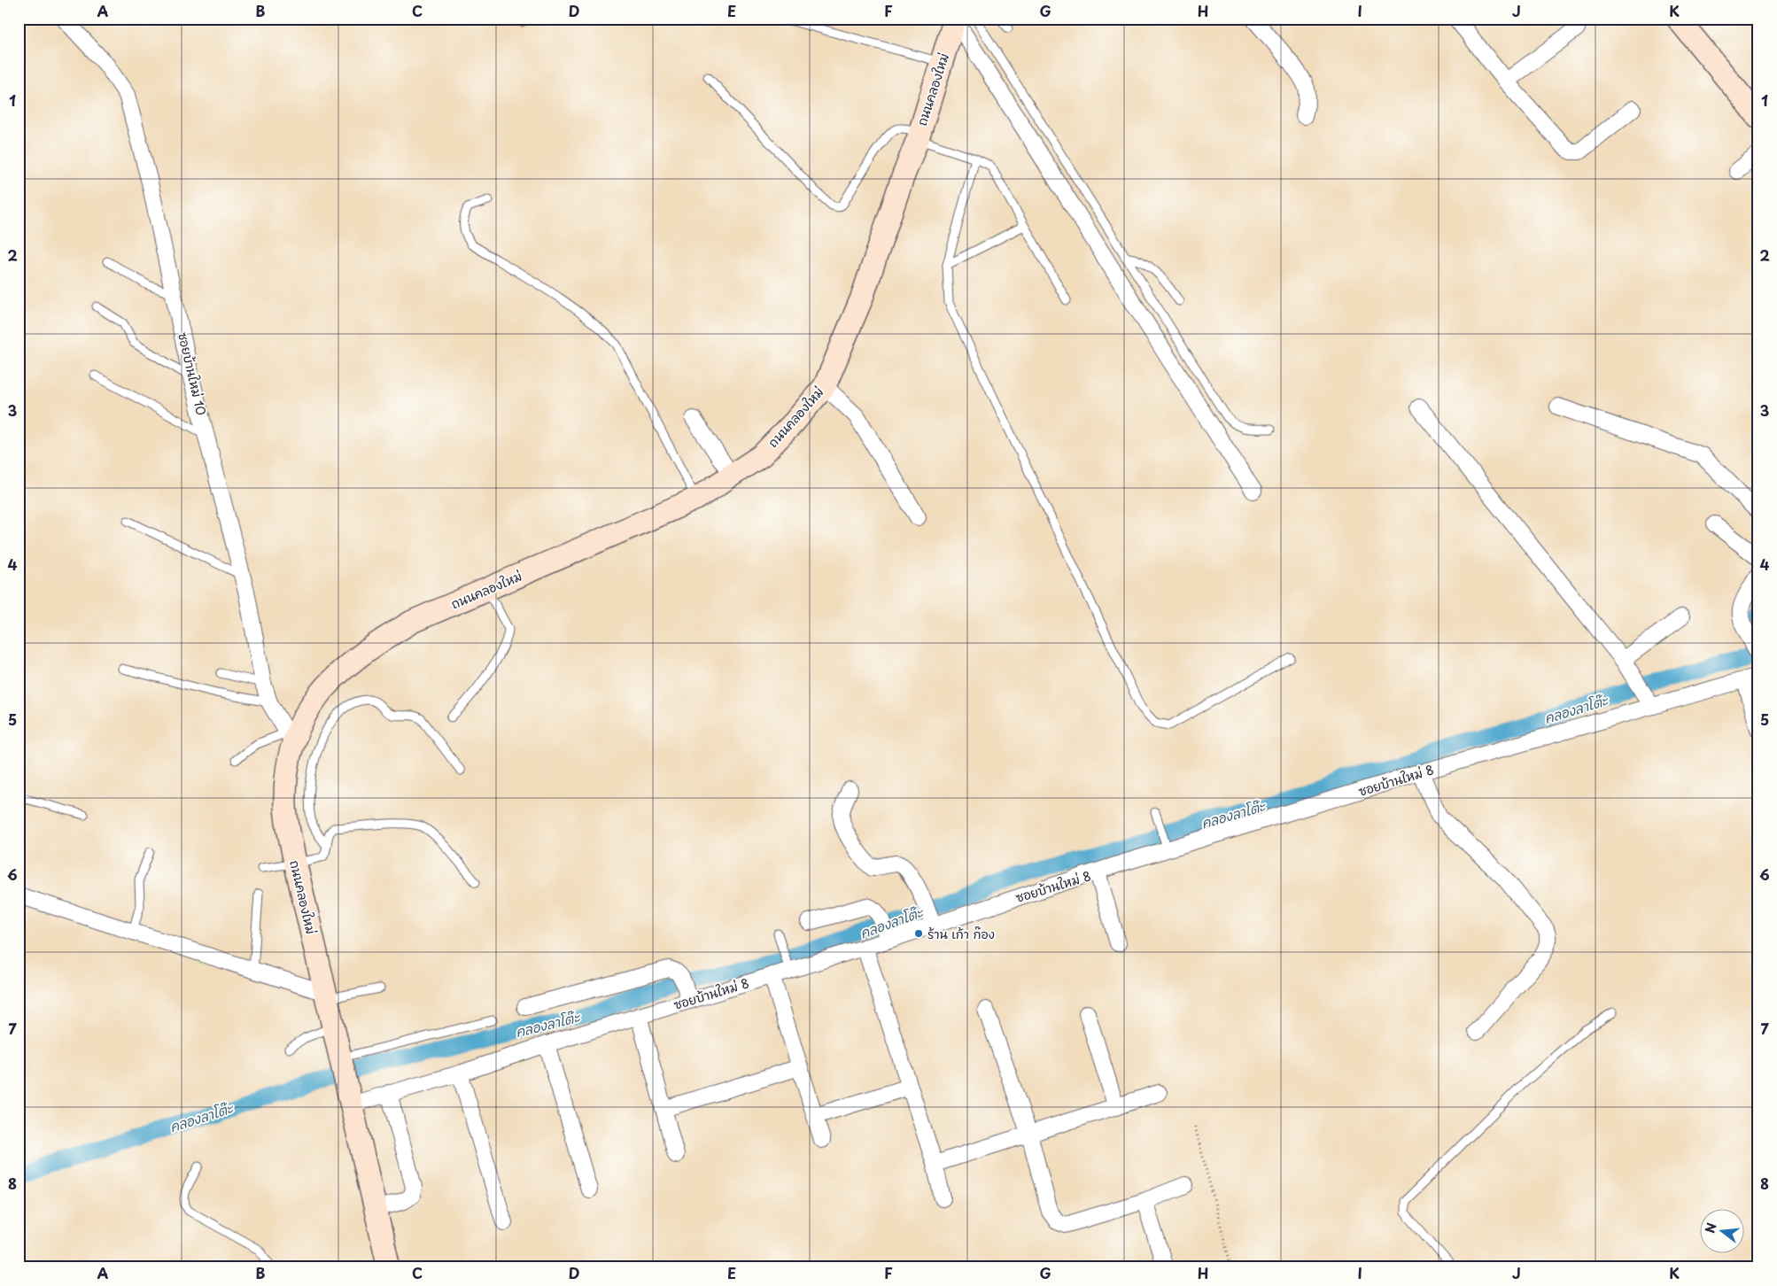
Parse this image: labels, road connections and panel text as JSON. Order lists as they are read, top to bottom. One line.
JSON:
{"streets":{"street":["ถนนคลองใหม่","ซอยบ้านใหม่ 10","ซอยบ้านใหม่ 8"]},"crossings":[["ถนนคลองใหม่","ซอยบ้านใหม่ 10"],["ถนนคลองใหม่","ซอยบ้านใหม่ 8"]],"water":["คลองลาโต๊ะ"],"places":["ร้าน เก้า ก๊อง"],"north":"left","grid":{"columns":["A","B","C","D","E","F","G","H","I","J","K"],"rows":["1","2","3","4","5","6","7","8"]}}
